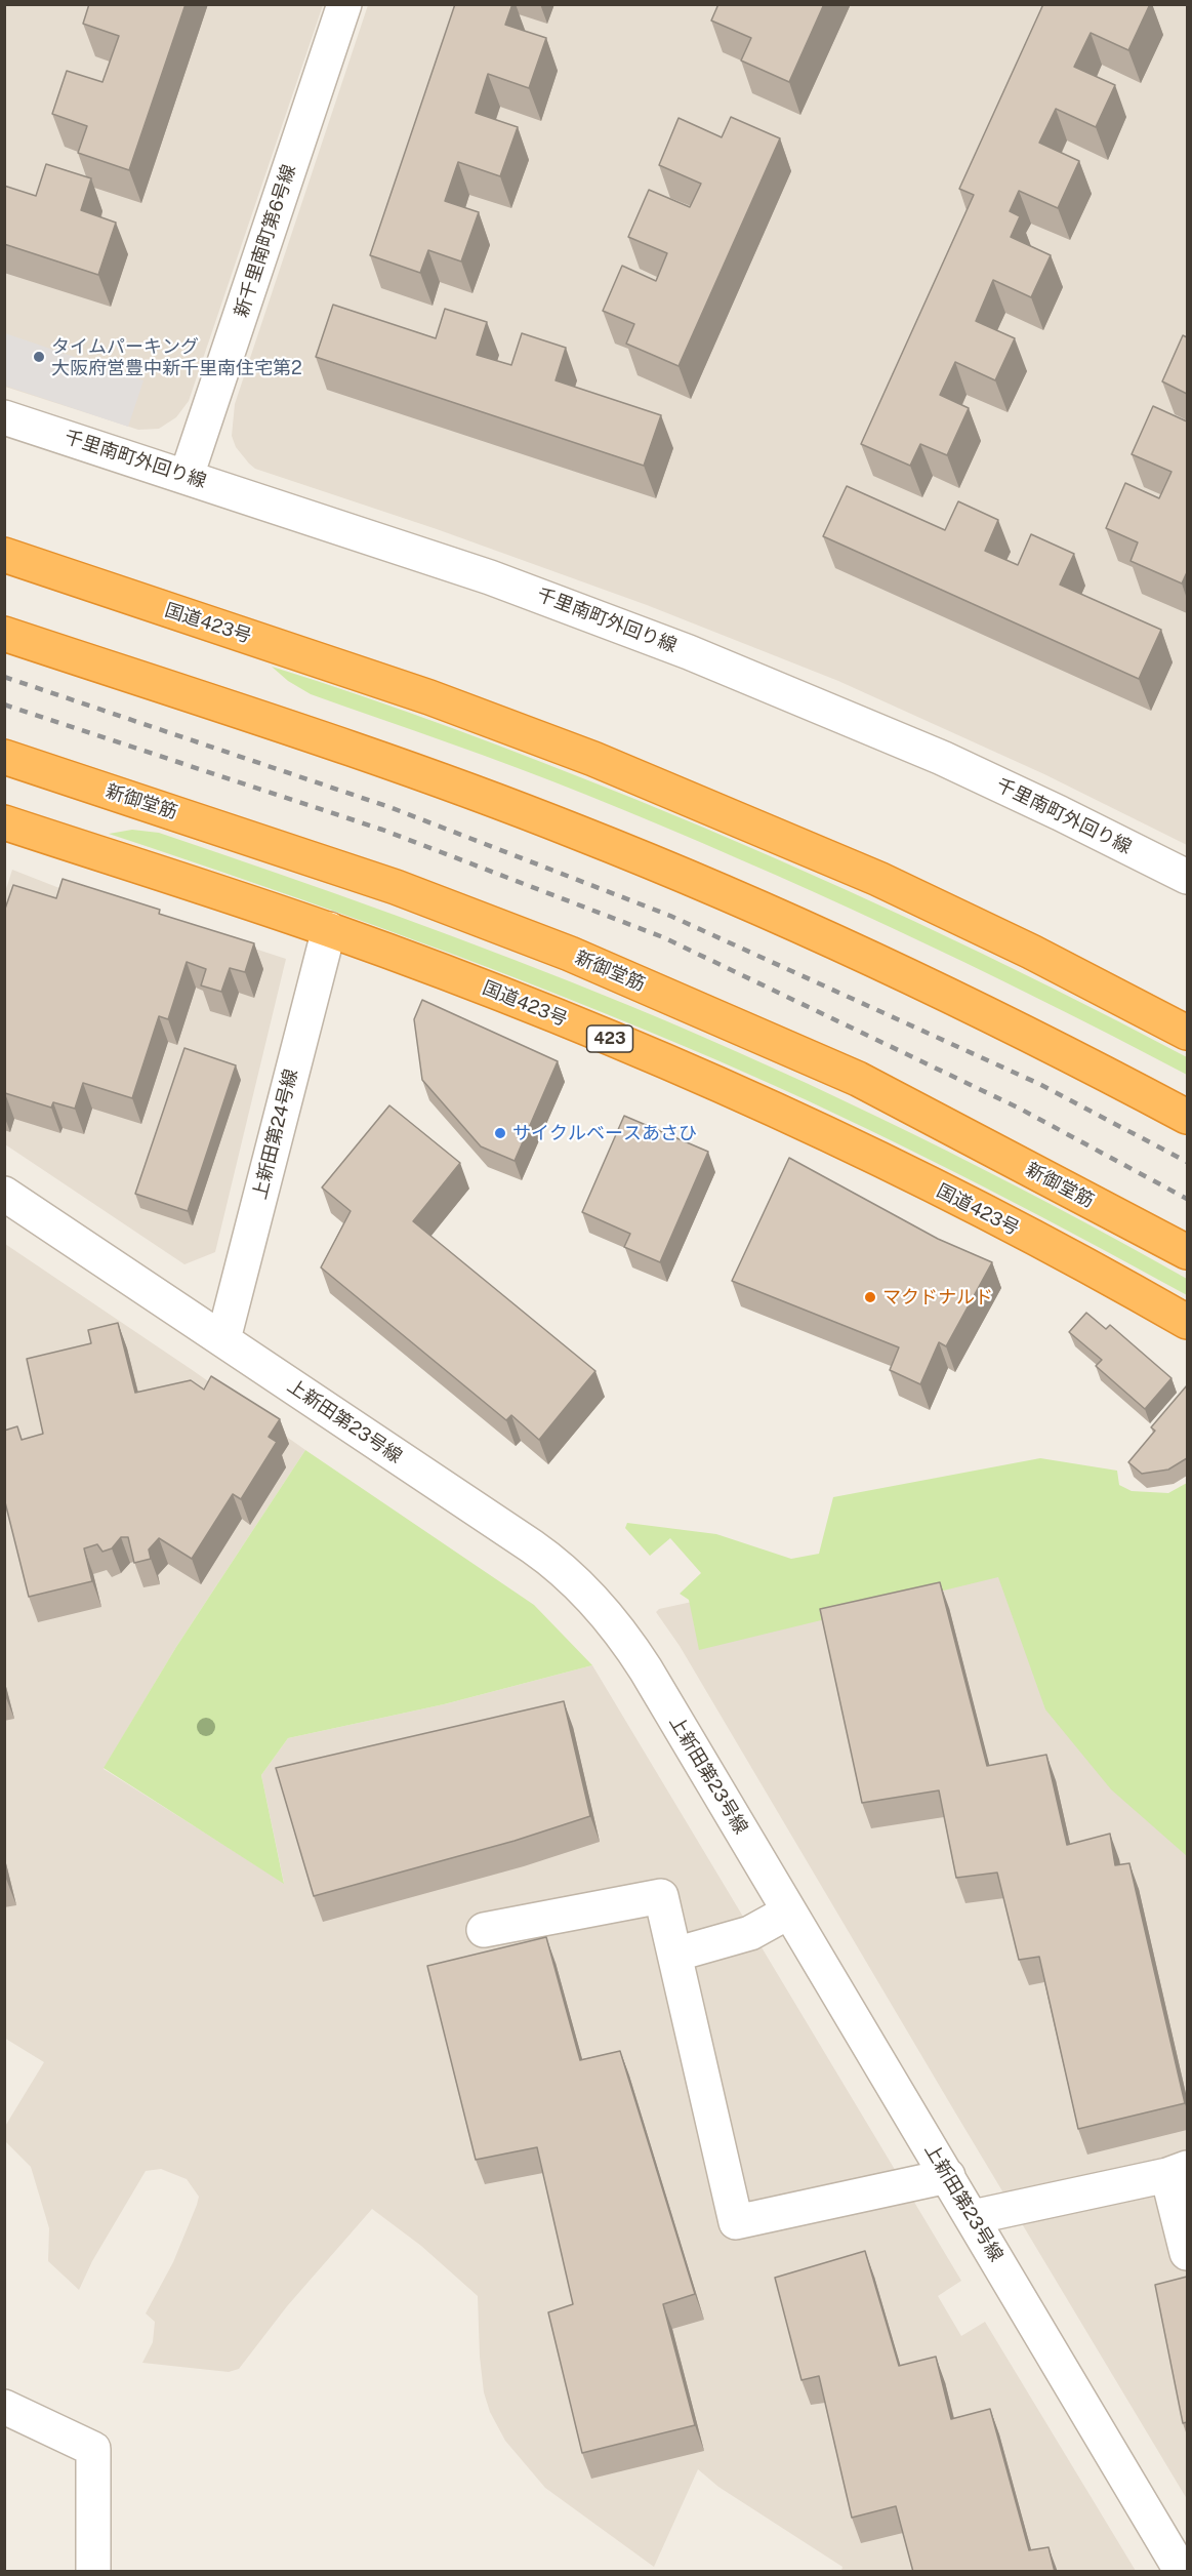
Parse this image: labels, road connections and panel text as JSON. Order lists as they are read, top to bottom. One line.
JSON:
{"streets":{"highway":["国道423号","新御堂筋","423"],"street":["新千里南町第6号線","千里南町外回り線","上新田第24号線","上新田第23号線"]},"crossings":[["新千里南町第6号線","千里南町外回り線"],["国道423号","上新田第24号線"],["上新田第24号線","上新田第23号線"]],"places":["タイムパーキング 大阪府営豊中新千里南住宅第2","サイクルベースあさひ","マクドナルド"]}
